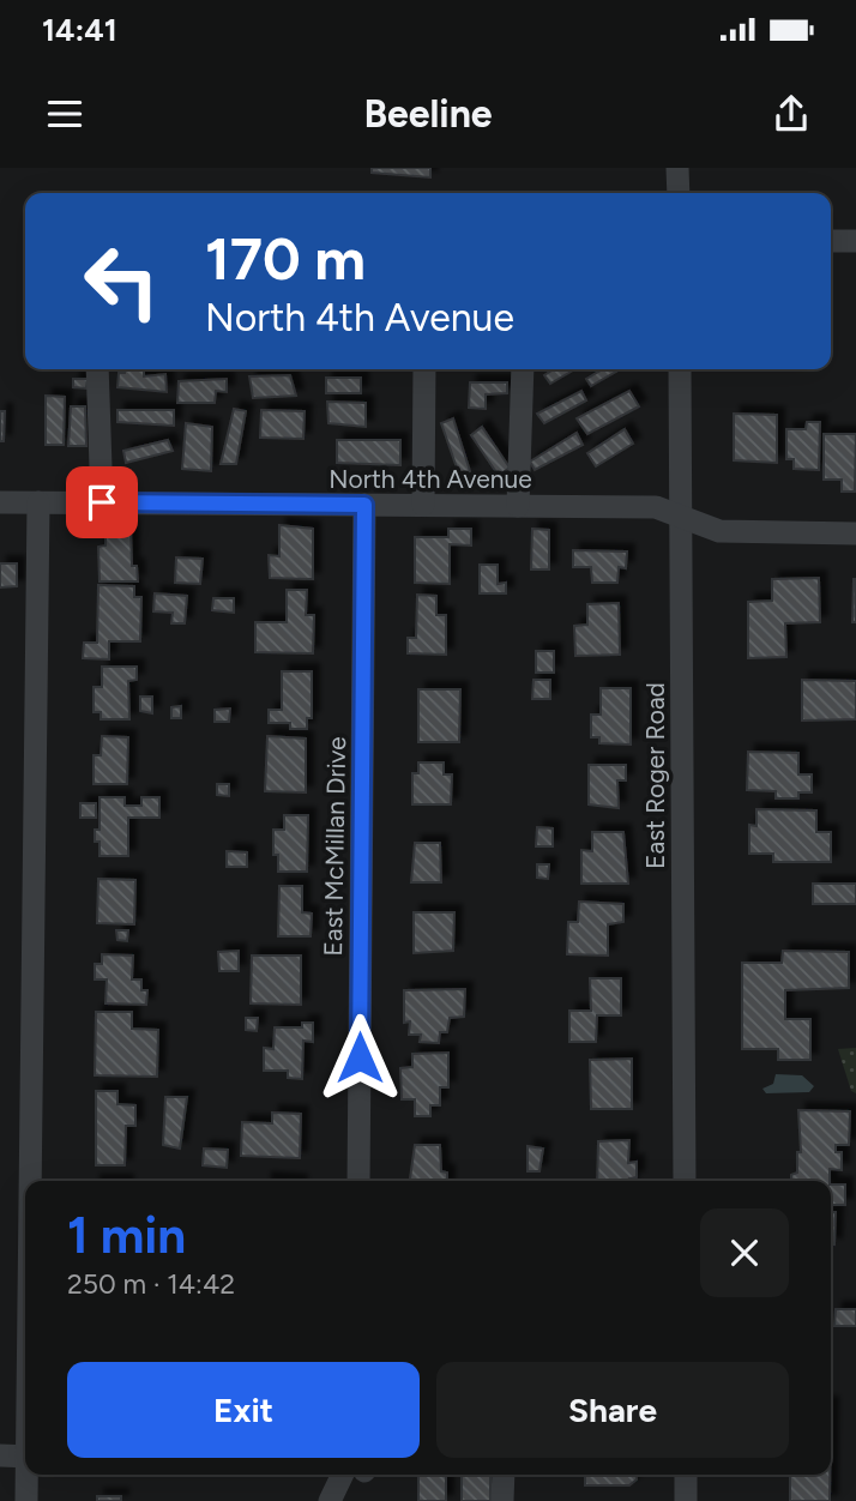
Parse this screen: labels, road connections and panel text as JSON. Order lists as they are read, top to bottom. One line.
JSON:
{"streets":{"street":["North 4th Avenue","East Roger Road","East McMillan Drive"]},"crossings":[["North 4th Avenue","East Roger Road"],["North 4th Avenue","East McMillan Drive"]],"page":{"status":"14:41","header":"Beeline","turn":["170 m","North 4th Avenue"],"heading":["1 min","250 m · 14:42"],"buttons":["Exit","Share"]}}
